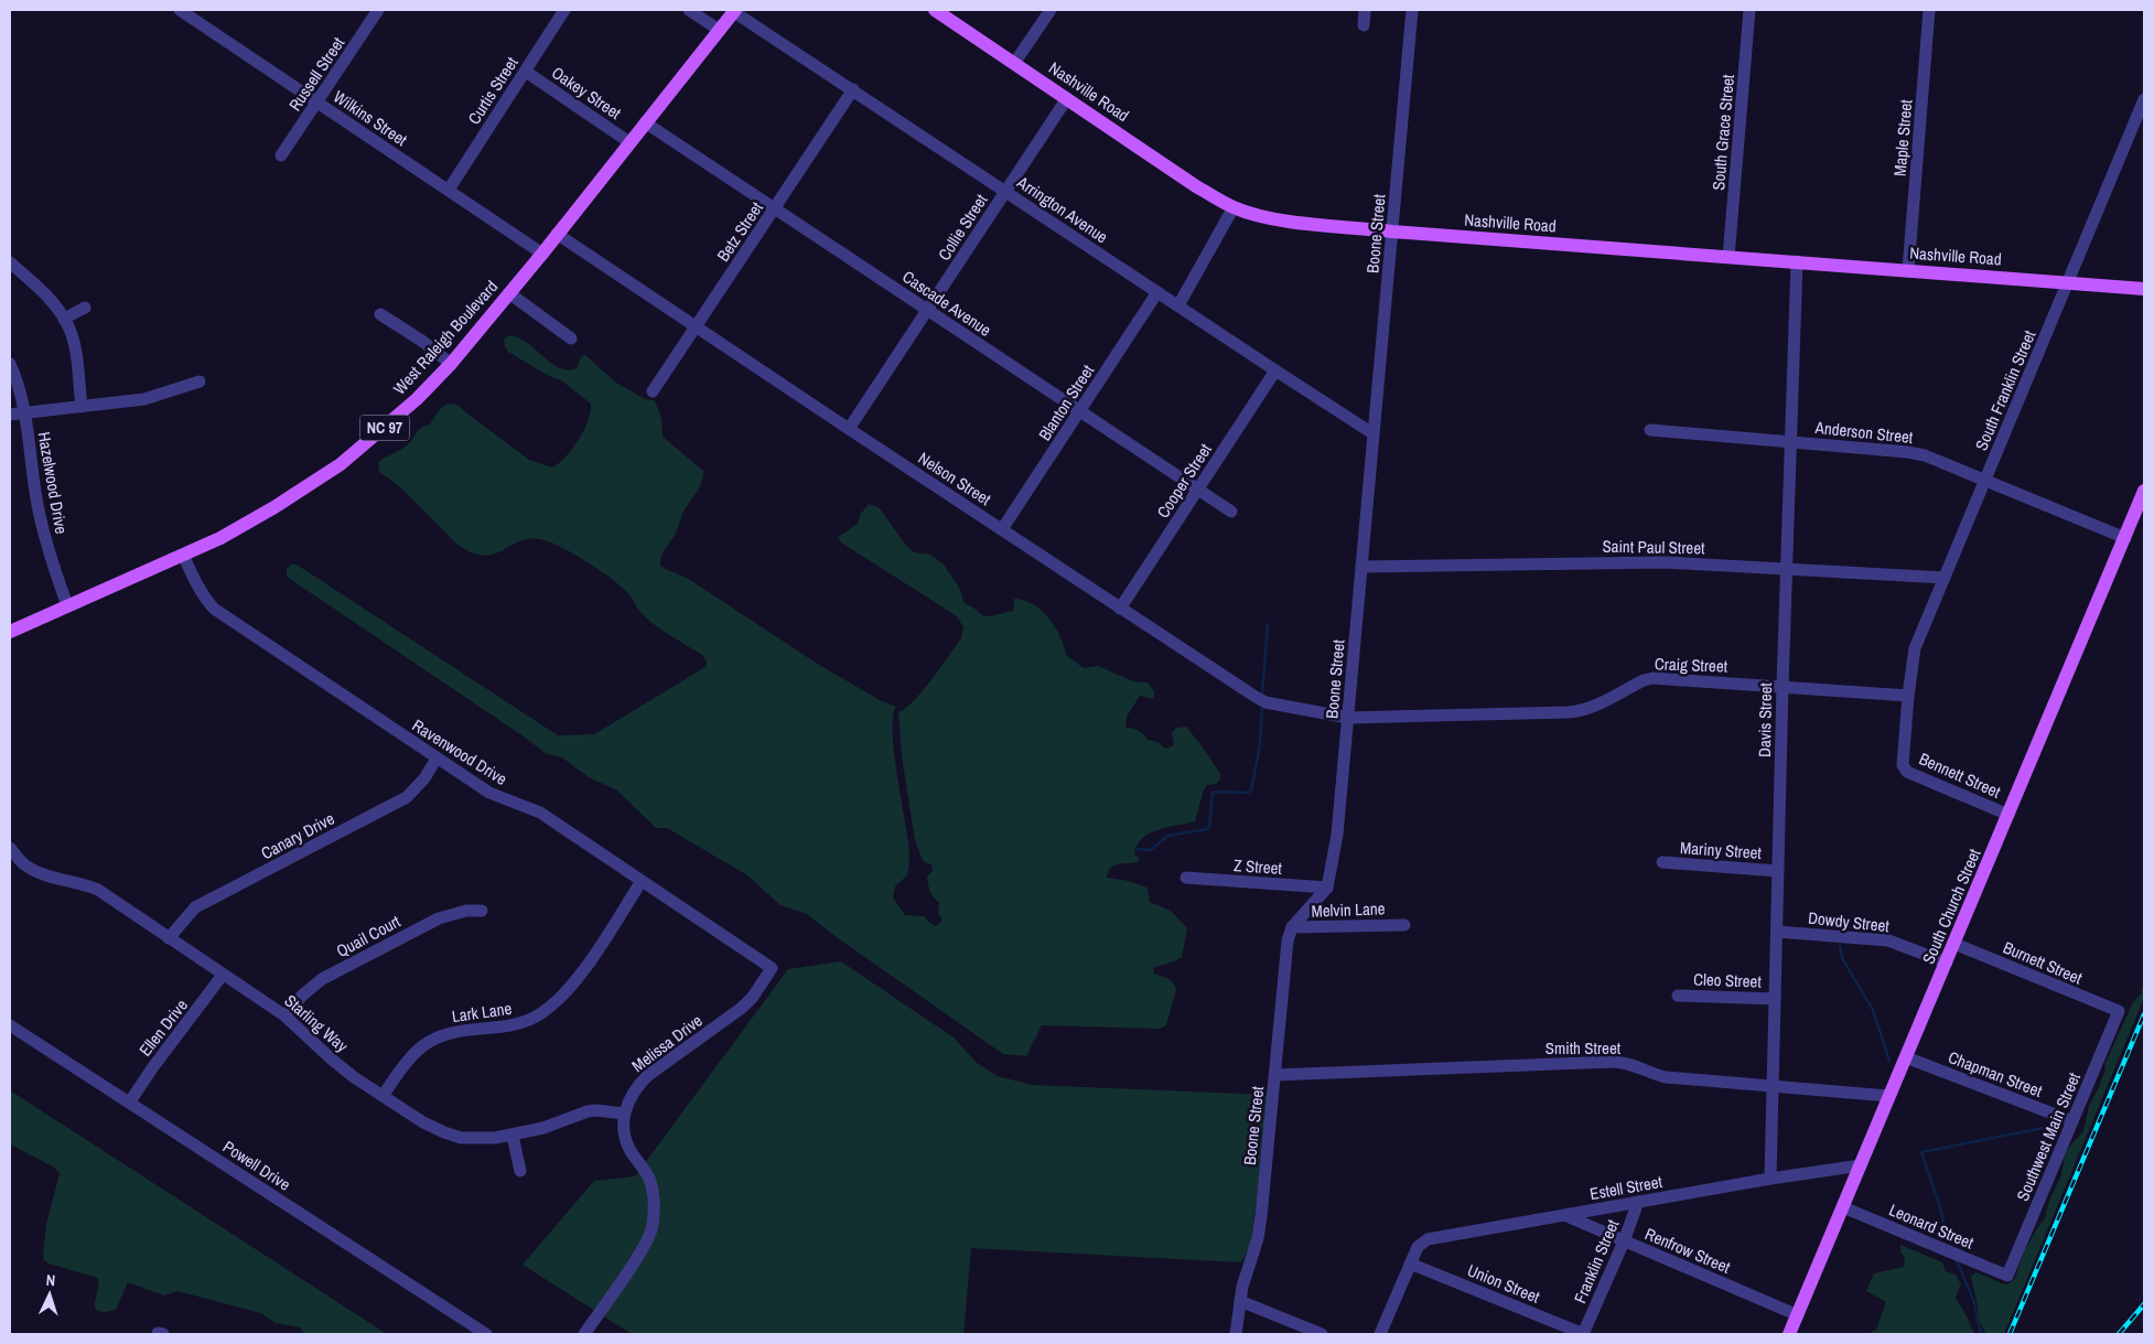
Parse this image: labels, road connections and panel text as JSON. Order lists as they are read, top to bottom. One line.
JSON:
{"streets":{"main road":["Nashville Road","West Raleigh Boulevard","NC 97","South Church Street"],"street":["Russell Street","Curtis Street","Oakey Street","Wilkins Street","South Grace Street","Maple Street","Arrington Avenue","Collie Street","Betz Street","Boone Street","Cascade Avenue","South Franklin Street","Blanton Street","Anderson Street","Nelson Street","Cooper Street","Hazelwood Drive","Saint Paul Street","Craig Street","Davis Street","Ravenwood Drive","Bennett Street","Canary Drive","Mariny Street","Z Street","Melvin Lane","Dowdy Street","Quail Court","Burnett Street","Cleo Street","Lark Lane","Starling Way","Ellen Drive","Melissa Drive","Smith Street","Chapman Street","Southwest Main Street","Powell Drive","Estell Street","Leonard Street","Renfrow Street","Franklin Street","Union Street"]},"crossings":[["Russell Street","Wilkins Street"],["Curtis Street","Oakey Street"],["Curtis Street","Wilkins Street"],["Nashville Road","South Grace Street"],["Nashville Road","Maple Street"],["Nashville Road","Collie Street"],["Nashville Road","Boone Street"],["Nashville Road","South Franklin Street"],["Nashville Road","Davis Street"],["Oakey Street","West Raleigh Boulevard"],["Wilkins Street","West Raleigh Boulevard"],["Arrington Avenue","Collie Street"],["Arrington Avenue","Betz Street"],["Arrington Avenue","Boone Street"],["Arrington Avenue","West Raleigh Boulevard"],["Arrington Avenue","Blanton Street"],["Arrington Avenue","Cooper Street"],["Collie Street","Cascade Avenue"],["Collie Street","Nelson Street"],["Betz Street","Cascade Avenue"],["Betz Street","Nelson Street"],["Boone Street","Nelson Street"],["Boone Street","Saint Paul Street"],["Boone Street","Craig Street"],["Boone Street","Z Street"],["Boone Street","Melvin Lane"],["Boone Street","Smith Street"],["Cascade Avenue","West Raleigh Boulevard"],["Cascade Avenue","Blanton Street"],["Cascade Avenue","Cooper Street"],["West Raleigh Boulevard","Nelson Street"],["West Raleigh Boulevard","Hazelwood Drive"],["West Raleigh Boulevard","Ravenwood Drive"],["South Franklin Street","Anderson Street"],["South Franklin Street","Saint Paul Street"],["South Franklin Street","Craig Street"],["South Franklin Street","Bennett Street"],["Blanton Street","Nelson Street"],["Anderson Street","Davis Street"],["Anderson Street","South Church Street"],["Nelson Street","Cooper Street"],["Nelson Street","Craig Street"],["Saint Paul Street","Davis Street"],["Craig Street","Davis Street"],["Craig Street","Bennett Street"],["Davis Street","Mariny Street"],["Davis Street","Dowdy Street"],["Davis Street","Cleo Street"],["Davis Street","Smith Street"],["Davis Street","Estell Street"],["Ravenwood Drive","Canary Drive"],["Ravenwood Drive","Lark Lane"],["Ravenwood Drive","Melissa Drive"],["Bennett Street","South Church Street"],["Canary Drive","Starling Way"],["South Church Street","Dowdy Street"],["South Church Street","Burnett Street"],["South Church Street","Smith Street"],["South Church Street","Chapman Street"],["South Church Street","Estell Street"],["South Church Street","Leonard Street"],["South Church Street","Renfrow Street"],["Quail Court","Starling Way"],["Burnett Street","Southwest Main Street"],["Lark Lane","Starling Way"],["Starling Way","Ellen Drive"],["Starling Way","Melissa Drive"],["Ellen Drive","Powell Drive"],["Chapman Street","Southwest Main Street"],["Southwest Main Street","Leonard Street"],["Estell Street","Renfrow Street"],["Estell Street","Franklin Street"],["Estell Street","Union Street"],["Renfrow Street","Franklin Street"],["Franklin Street","Union Street"]],"north":"top"}
